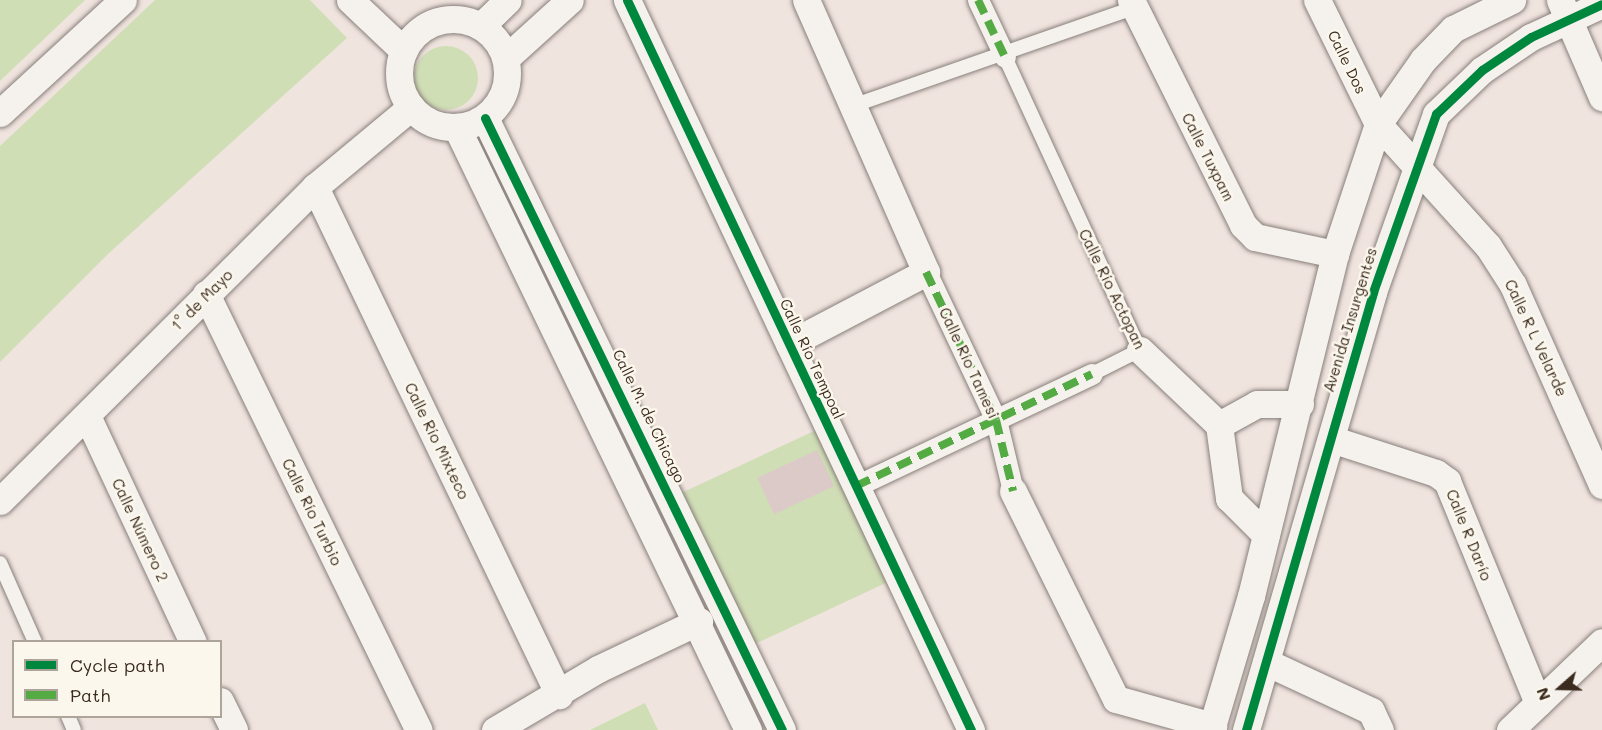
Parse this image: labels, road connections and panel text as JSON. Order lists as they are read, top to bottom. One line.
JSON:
{"streets":{"street":["Calle Dos","Calle Tuxpam","Calle Río Actopan","1° de Mayo","Avenida Insurgentes","Calle R L Velarde","Calle Río Tempoal","Calle Río Tamesi","Calle M. de Chicago","Calle Río Mixteco","Calle Río Turbio","Calle Número 2","Calle R Darío"]},"crossings":[["Calle Dos","Avenida Insurgentes"],["Calle Dos","Calle R L Velarde"],["Calle Tuxpam","Avenida Insurgentes"],["1° de Mayo","Calle M. de Chicago"],["1° de Mayo","Calle Río Mixteco"],["1° de Mayo","Calle Río Turbio"],["1° de Mayo","Calle Número 2"],["Avenida Insurgentes","Calle R L Velarde"],["Avenida Insurgentes","Calle Río Tamesi"],["Avenida Insurgentes","Calle R Darío"]],"legend":["Cycle path","Path"],"north":"left"}
